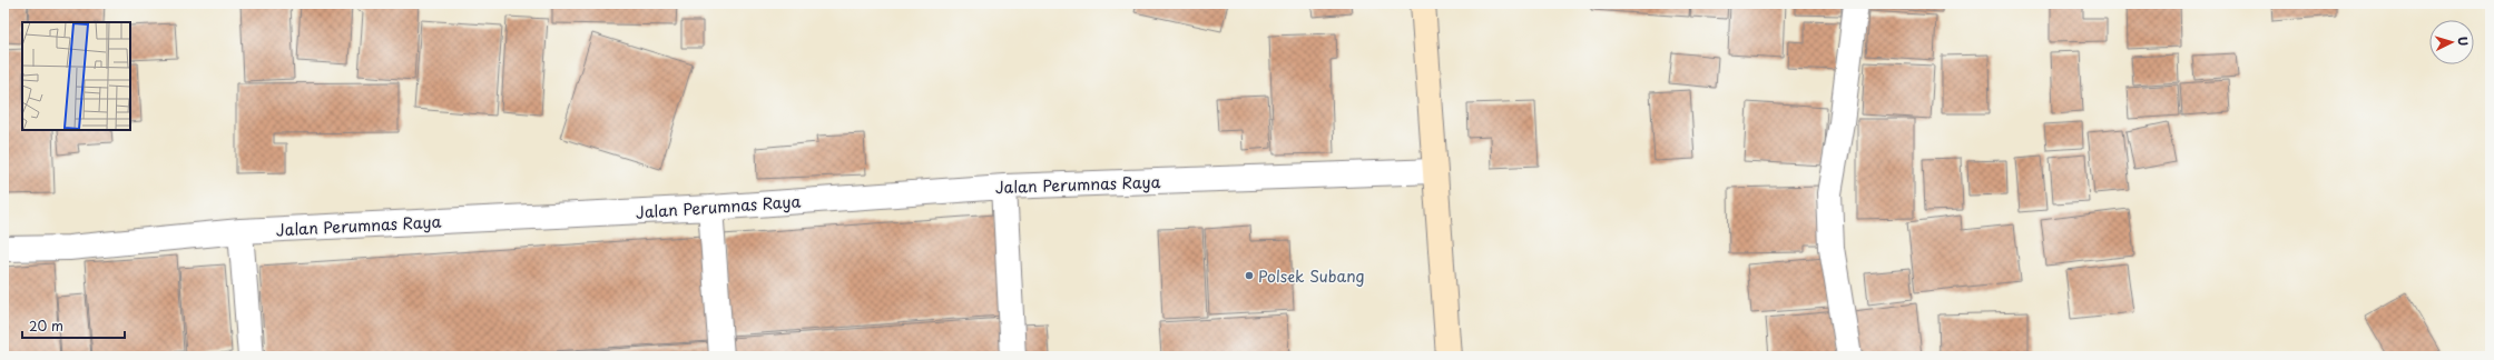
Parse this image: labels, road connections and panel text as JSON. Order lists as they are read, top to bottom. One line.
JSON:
{"streets":{"street":["Jalan Perumnas Raya"]},"places":["Polsek Subang"],"scale_bar":"20 m","north":"right"}
